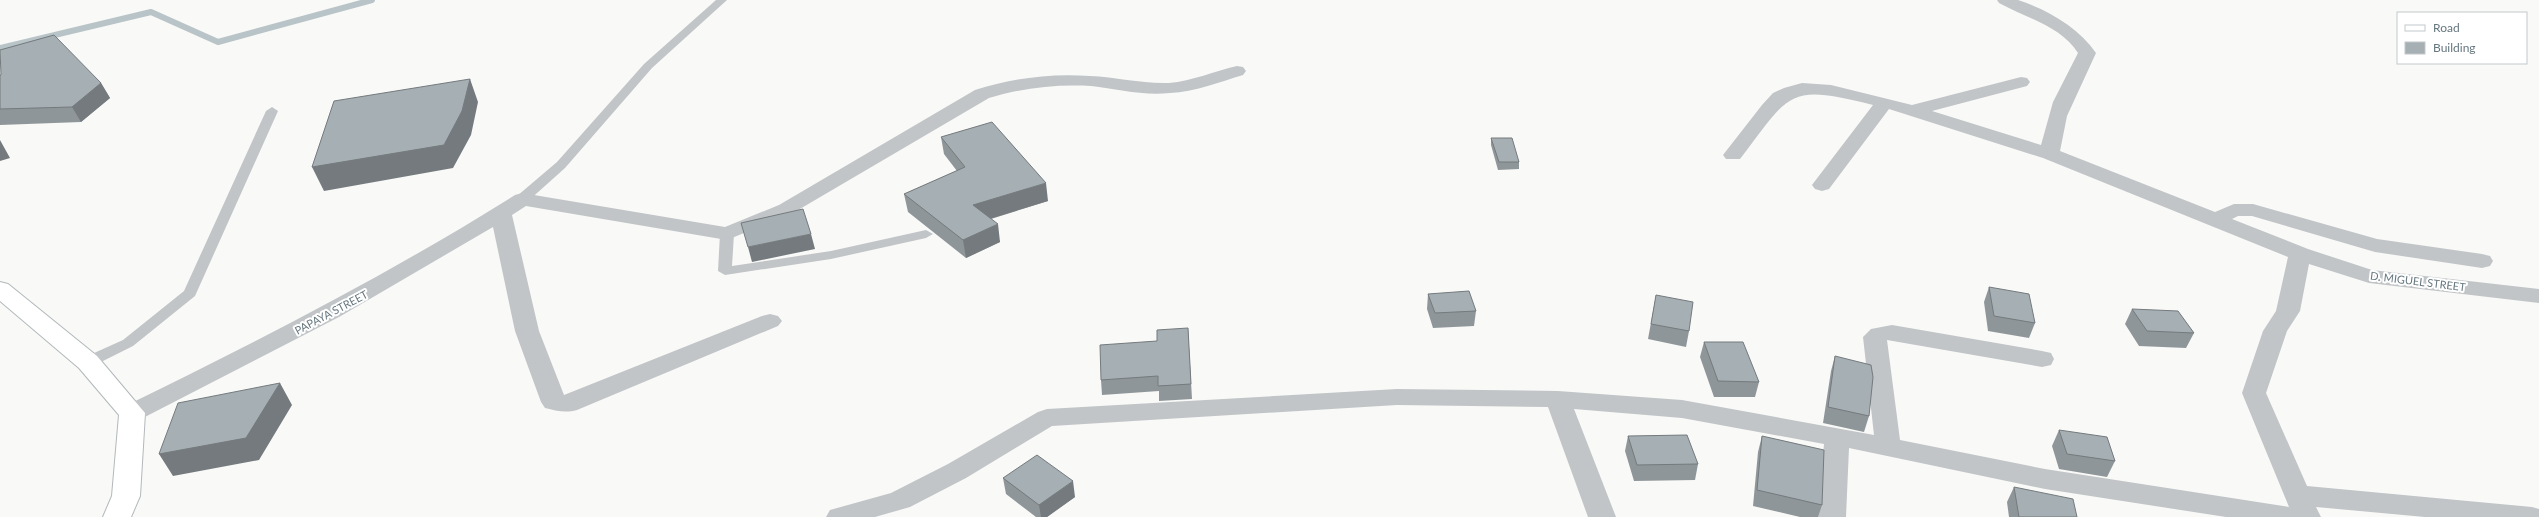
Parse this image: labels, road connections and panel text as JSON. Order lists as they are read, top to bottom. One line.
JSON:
{"streets":{"street":["D. MIGUEL STREET","PAPAYA STREET"]},"legend":["Road","Building"]}
